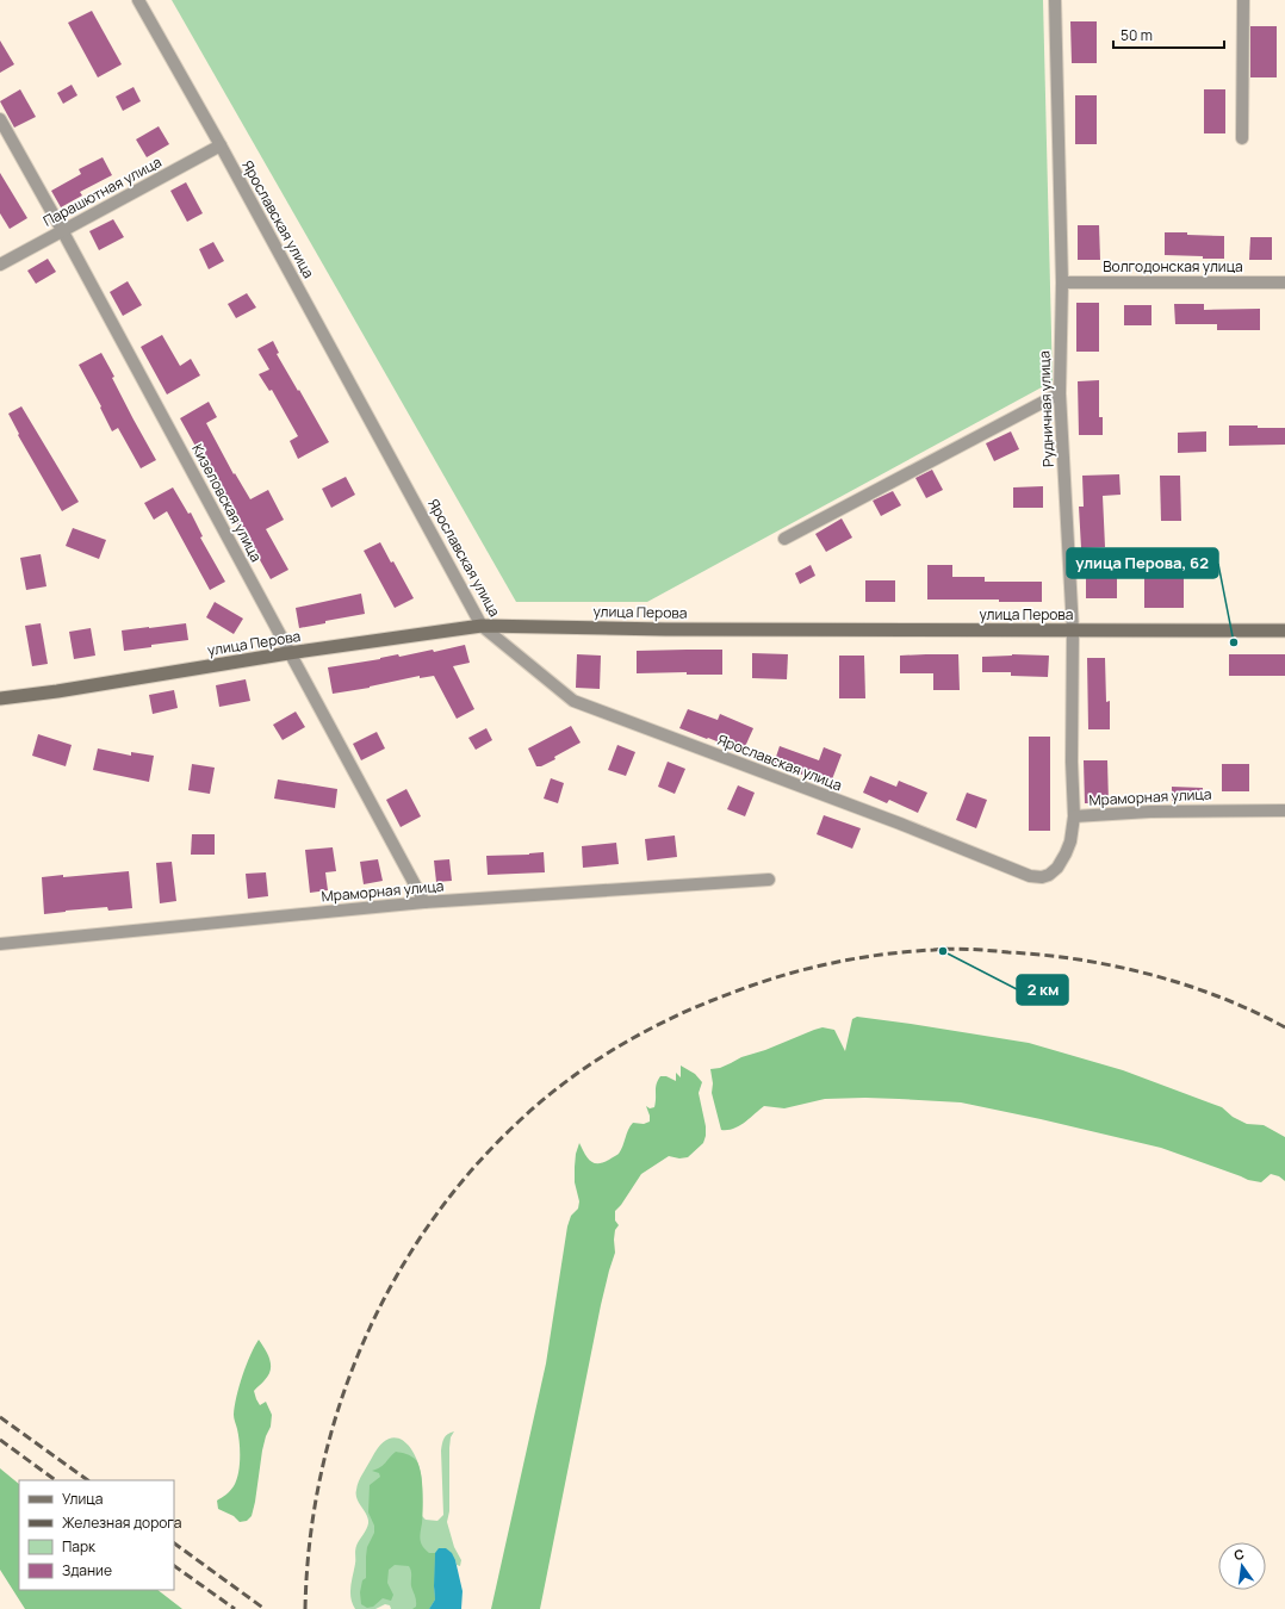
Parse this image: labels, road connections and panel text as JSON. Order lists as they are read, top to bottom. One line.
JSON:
{"streets":{"main road":["улица Перова"],"street":["Парашютная улица","Ярославская улица","Волгодонская улица","Рудничная улица","Кизеловская улица","Мраморная улица"]},"crossings":[["Парашютная улица","Ярославская улица"],["Парашютная улица","Кизеловская улица"],["Ярославская улица","улица Перова"],["Ярославская улица","Мраморная улица"],["Волгодонская улица","Рудничная улица"],["Рудничная улица","улица Перова"],["Рудничная улица","Мраморная улица"],["Кизеловская улица","улица Перова"],["Кизеловская улица","Мраморная улица"]],"places":["улица Перова, 62","2 км"],"legend":["Улица","Железная дорога","Парк","Здание"],"scale_bar":"50 m","north":"top"}
